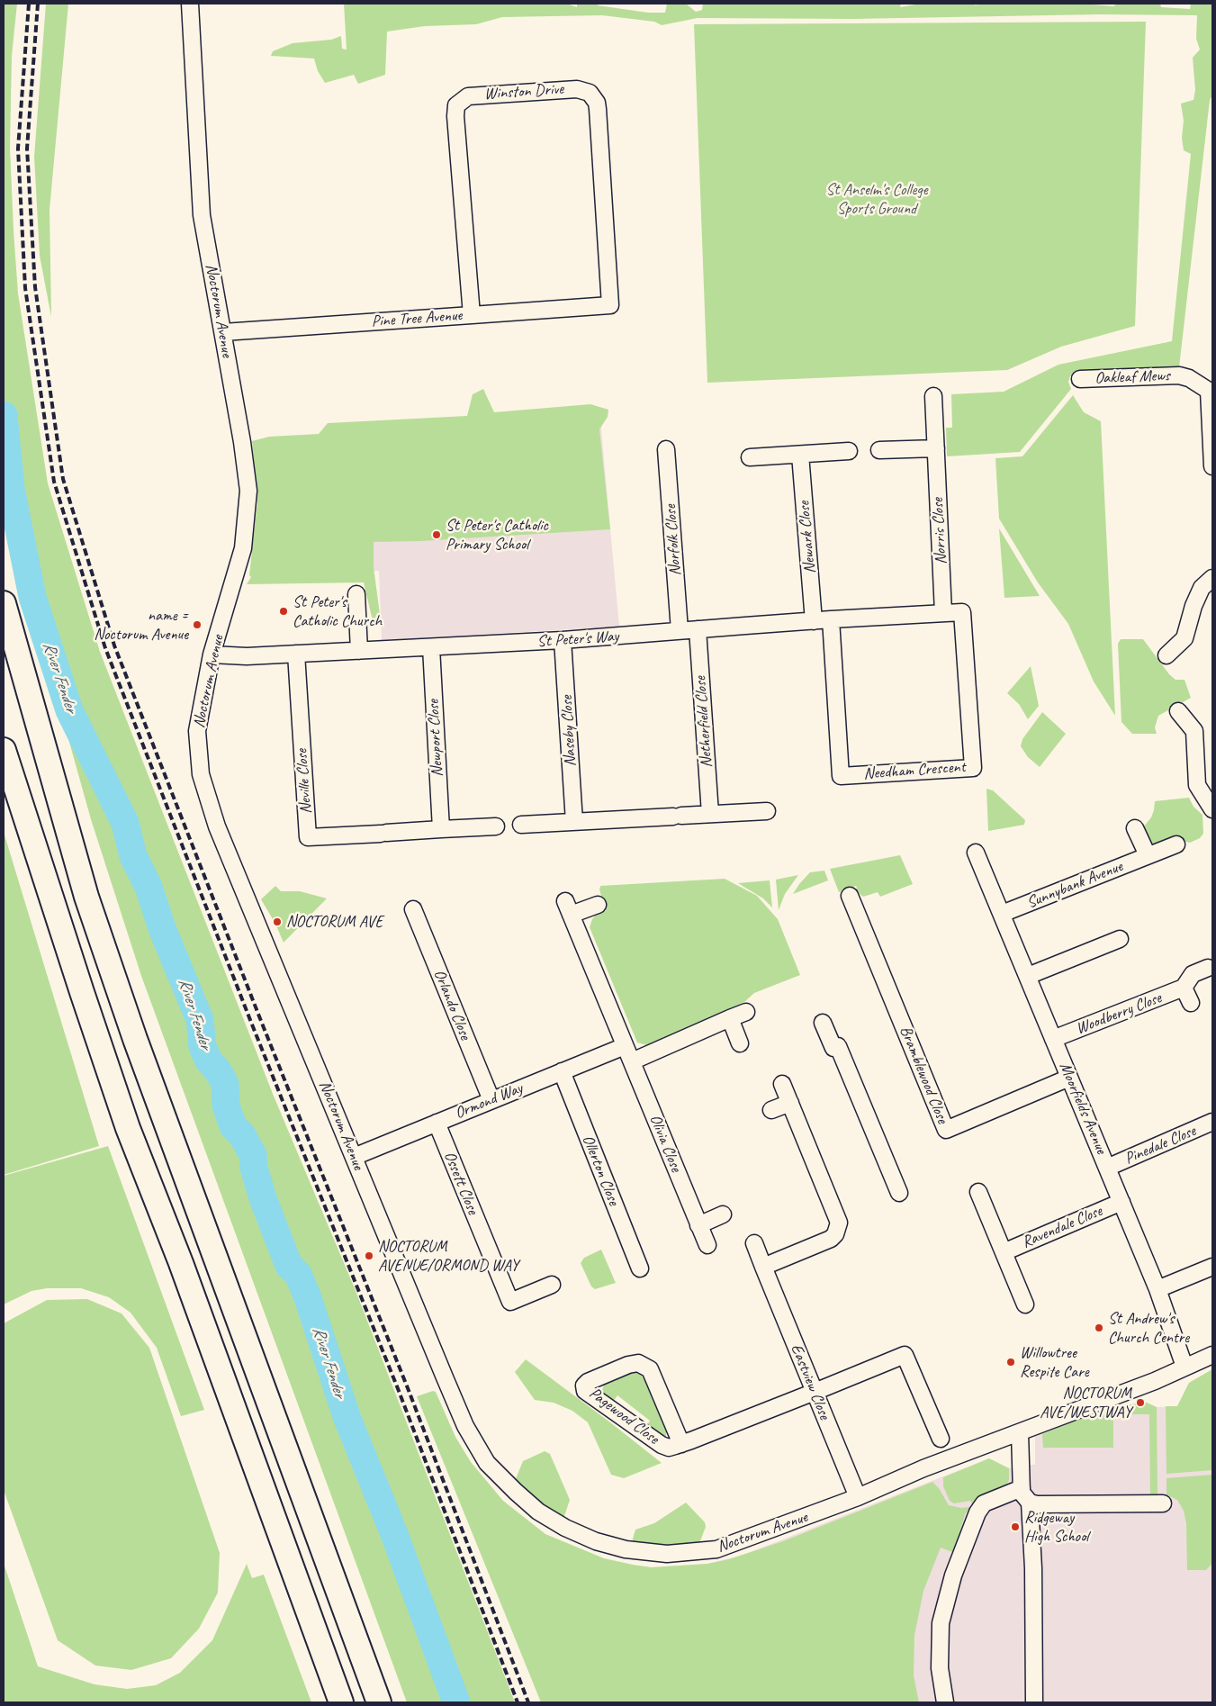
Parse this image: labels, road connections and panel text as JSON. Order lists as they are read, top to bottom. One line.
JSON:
{"streets":{"street":["Winston Drive","Noctorum Avenue","Pine Tree Avenue","Oakleaf Mews","Norris Close","Newark Close","Norfolk Close","St Peter's Way","Netherfield Close","Naseby Close","Newport Close","Needham Crescent","Neville Close","Sunnybank Avenue","Orlando Close","Woodberry Close","Bramblewood Close","Ormond Way","Moorfields Avenue","Olivia Close","Pinedale Close","Ollerton Close","Ossett Close","Ravendale Close","Eastview Close","Pagewood Close"]},"crossings":[["Winston Drive","Pine Tree Avenue"],["Noctorum Avenue","Pine Tree Avenue"],["Noctorum Avenue","St Peter's Way"],["Noctorum Avenue","Ormond Way"],["Noctorum Avenue","Moorfields Avenue"],["Noctorum Avenue","Eastview Close"],["Norris Close","St Peter's Way"],["Norris Close","Needham Crescent"],["Newark Close","St Peter's Way"],["Norfolk Close","St Peter's Way"],["St Peter's Way","Netherfield Close"],["St Peter's Way","Naseby Close"],["St Peter's Way","Newport Close"],["St Peter's Way","Needham Crescent"],["St Peter's Way","Neville Close"],["Newport Close","Neville Close"],["Sunnybank Avenue","Moorfields Avenue"],["Orlando Close","Ormond Way"],["Woodberry Close","Moorfields Avenue"],["Bramblewood Close","Moorfields Avenue"],["Ormond Way","Olivia Close"],["Ormond Way","Ollerton Close"],["Ormond Way","Ossett Close"],["Moorfields Avenue","Pinedale Close"],["Moorfields Avenue","Ravendale Close"],["Eastview Close","Pagewood Close"]],"water":["River Fender"],"parks":["St Anselm's College Sports Ground"],"places":["St Peter's Catholic Primary School","St Peter's Catholic Church","name = Noctorum Avenue","NOCTORUM AVE","NOCTORUM AVENUE/ORMOND WAY","St Andrew's Church Centre","Willowtree Respite Care","NOCTORUM AVE/WESTWAY","Ridgeway High School"]}
